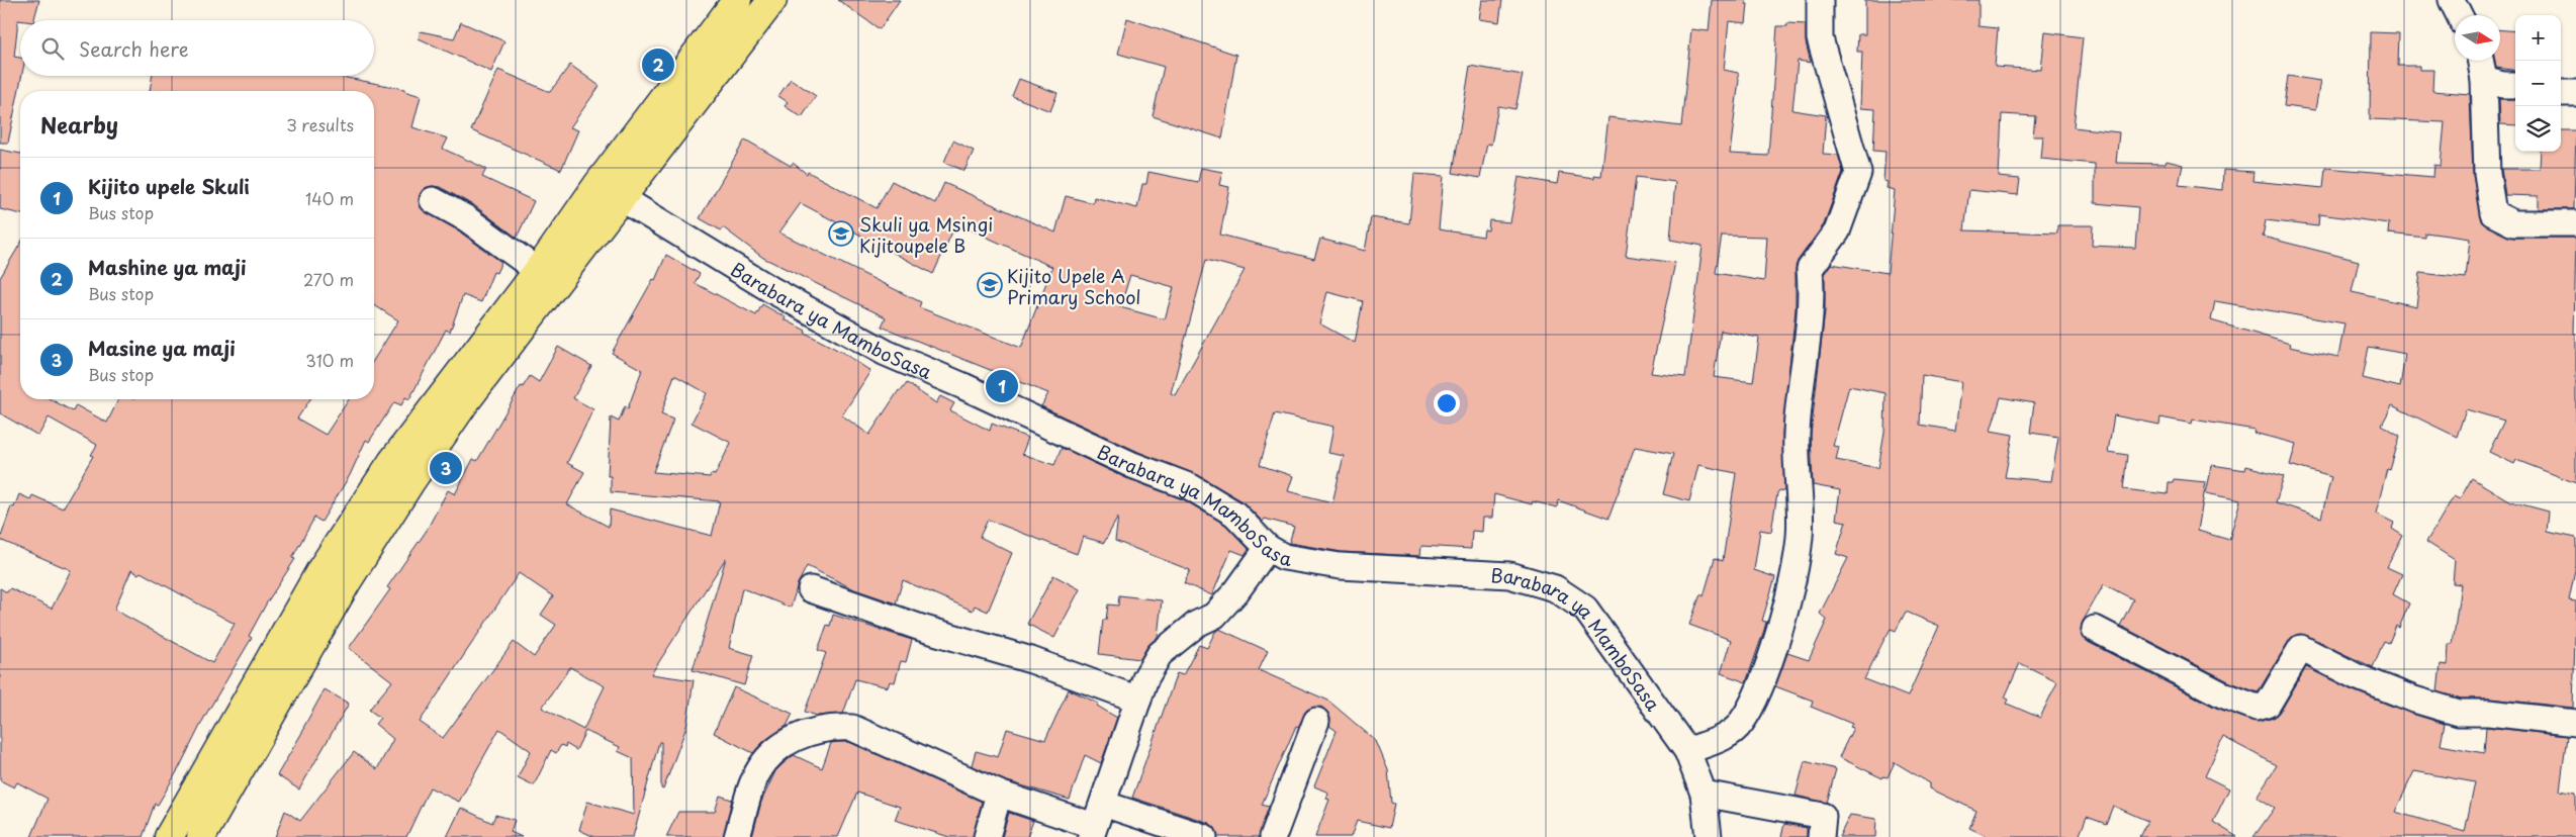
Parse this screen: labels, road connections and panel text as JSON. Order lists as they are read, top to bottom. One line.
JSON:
{"streets":{"street":["Barabara ya MamboSasa"]},"places":{"school or university":["Skuli ya Msingi Kijitoupele B","Kijito Upele A Primary School"]},"north":"right","page":{"map_buttons":["+","−"],"search":"Search here","pins":["2","1","3"],"heading":["Nearby","3 results"],"list":[{"mark":"1","name":"Kijito upele Skuli","note":"Bus stop","value":"140 m"},{"mark":"2","name":"Mashine ya maji","note":"Bus stop","value":"270 m"},{"mark":"3","name":"Masine ya maji","note":"Bus stop","value":"310 m"}]}}
